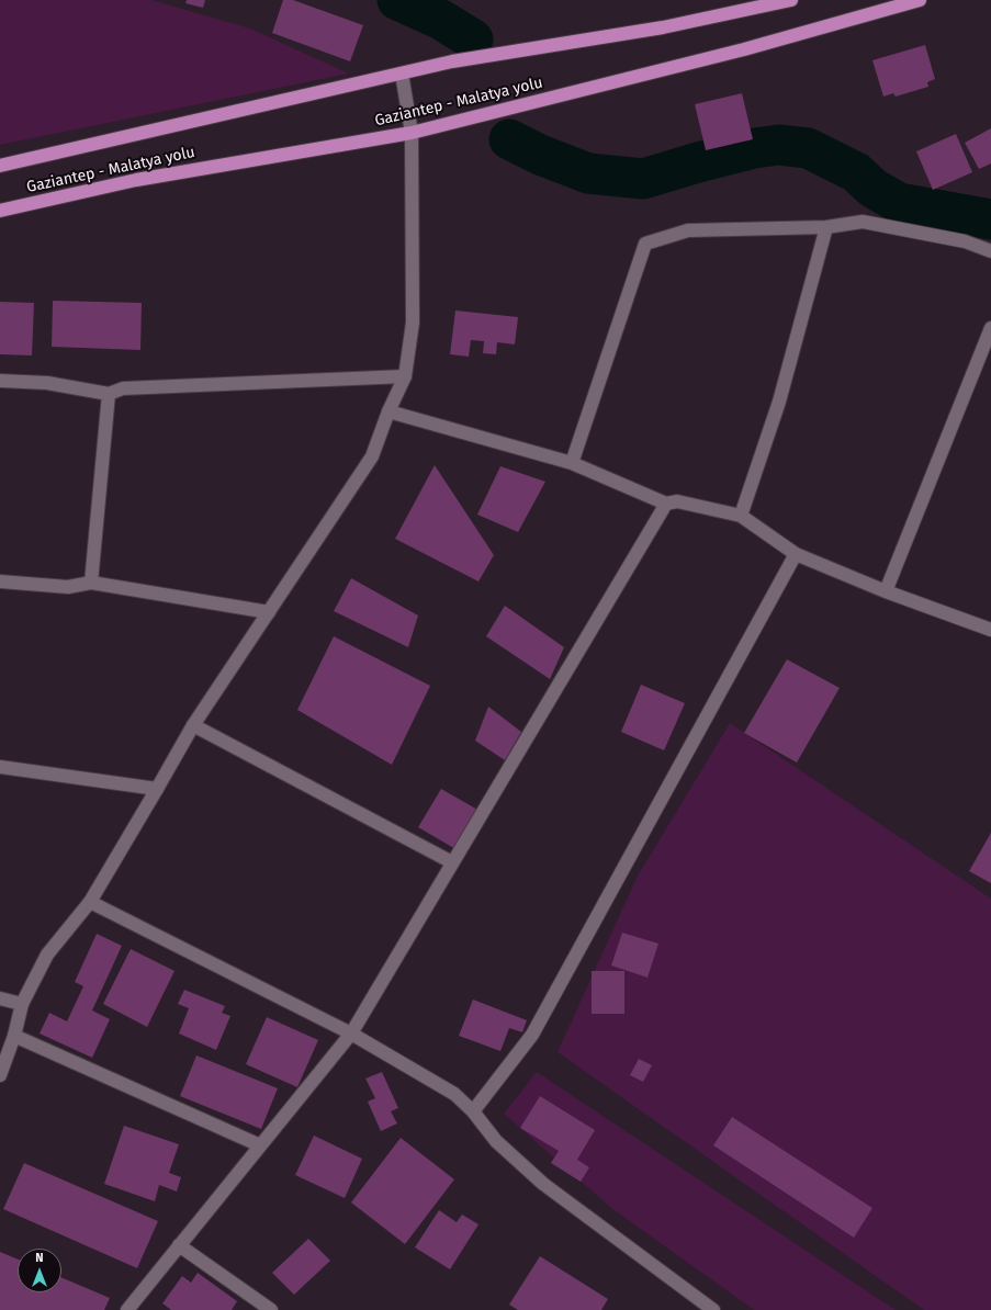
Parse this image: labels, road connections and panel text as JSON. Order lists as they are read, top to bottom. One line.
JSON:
{"streets":{"highway":["Gaziantep - Malatya yolu"]},"north":"top"}
